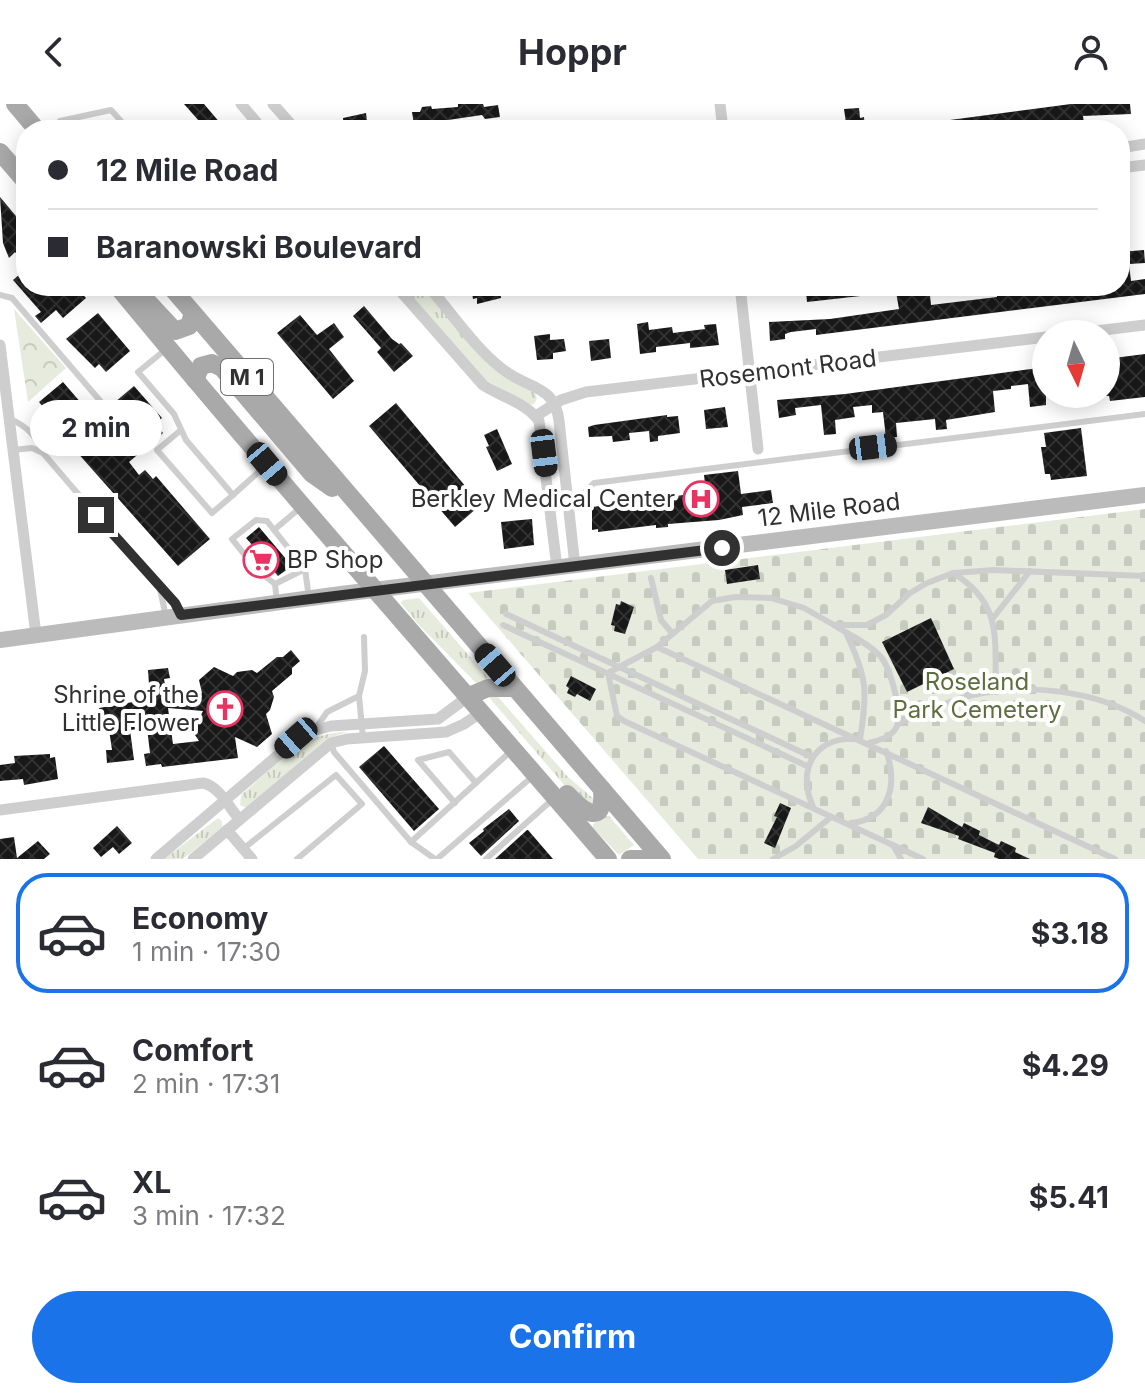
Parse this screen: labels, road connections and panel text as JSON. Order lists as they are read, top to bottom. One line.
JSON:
{"streets":{"main road":["M 1","12 Mile Road"],"street":["Rosemont Road"]},"crossings":[["M 1","12 Mile Road"]],"parks":["Roseland Park Cemetery"],"places":{"hospital":["Berkley Medical Center"],"supermarket":["BP Shop"],"church":["Shrine of the Little Flower"]},"north":"bottom","page":{"header":"Hoppr","banner":["12 Mile Road","Baranowski Boulevard"],"bubble":"2 min","list":[{"name":"Economy","note":"1 min · 17:30","value":"$3.18"},{"name":"Comfort","note":"2 min · 17:31","value":"$4.29"},{"name":"XL","note":"3 min · 17:32","value":"$5.41"}],"buttons":"Confirm"}}
